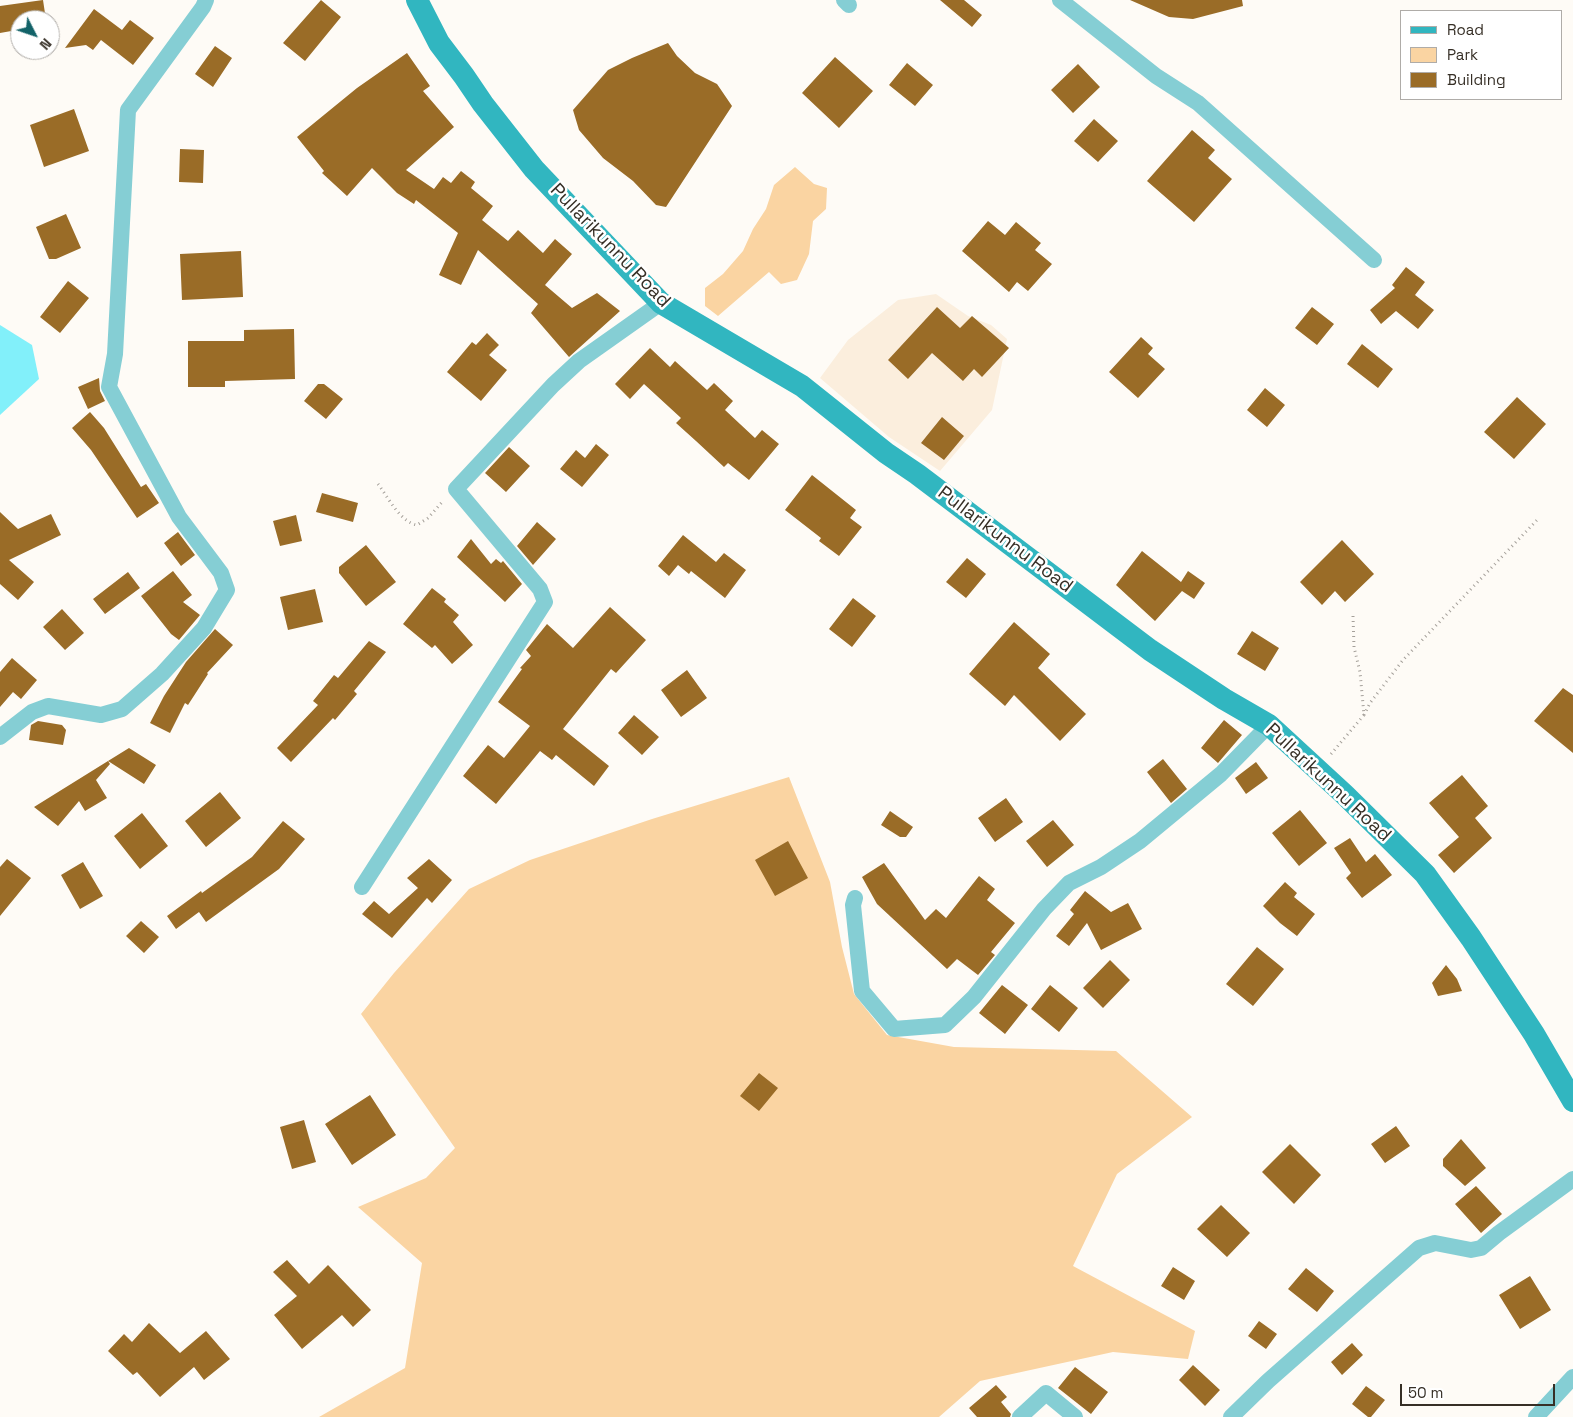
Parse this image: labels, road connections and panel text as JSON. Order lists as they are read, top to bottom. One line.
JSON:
{"streets":{"main road":["Pullarikunnu Road"]},"legend":["Road","Park","Building"],"scale_bar":"50 m","north":"bottom right"}
